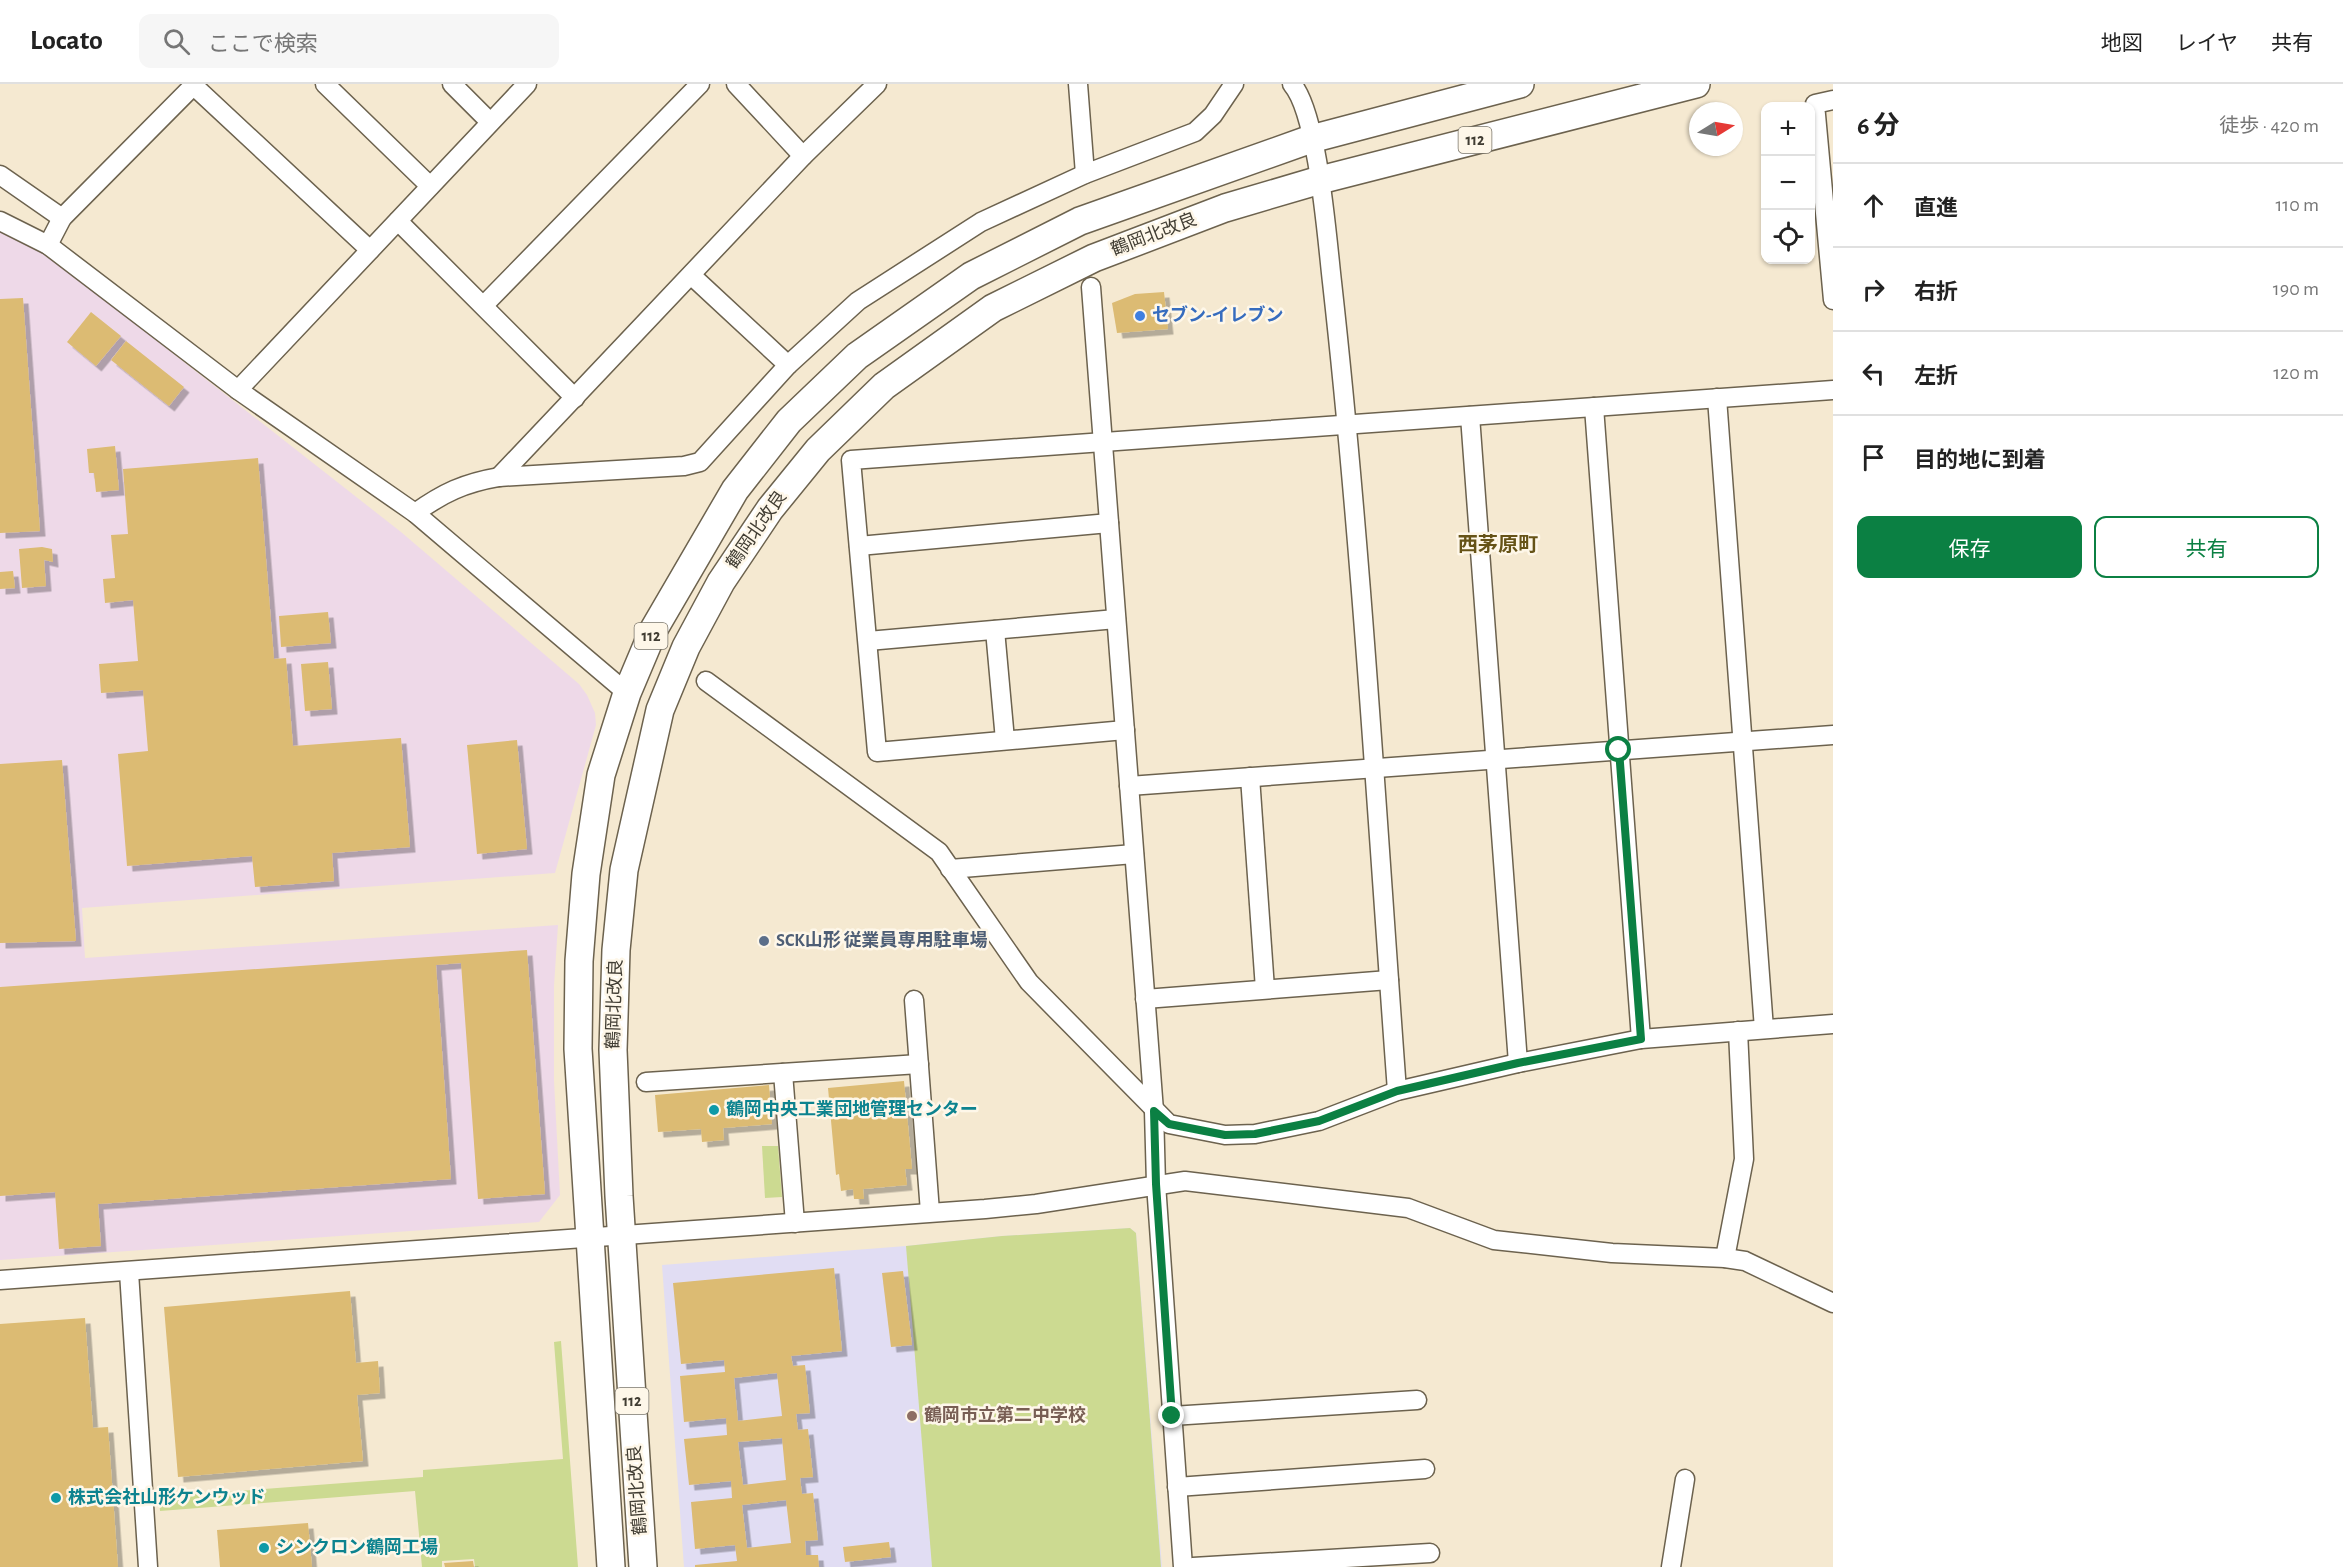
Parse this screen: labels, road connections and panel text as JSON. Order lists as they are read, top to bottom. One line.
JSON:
{"streets":{"highway":["112","鶴岡北改良"]},"districts":["西茅原町"],"places":["セブン-イレブン","SCK山形 従業員専用駐車場","鶴岡中央工業団地管理センター","鶴岡市立第二中学校","株式会社山形ケンウッド","シンクロン鶴岡工場"],"north":"right","page":{"header":"Locato","search":"ここで検索","nav":["地図","レイヤ","共有"],"heading":["6 分","徒歩 · 420 m"],"map_buttons":["+","−"],"list":[["直進","110 m"],["右折","190 m"],["左折","120 m"],"目的地に到着"],"buttons":["保存","共有"]}}
